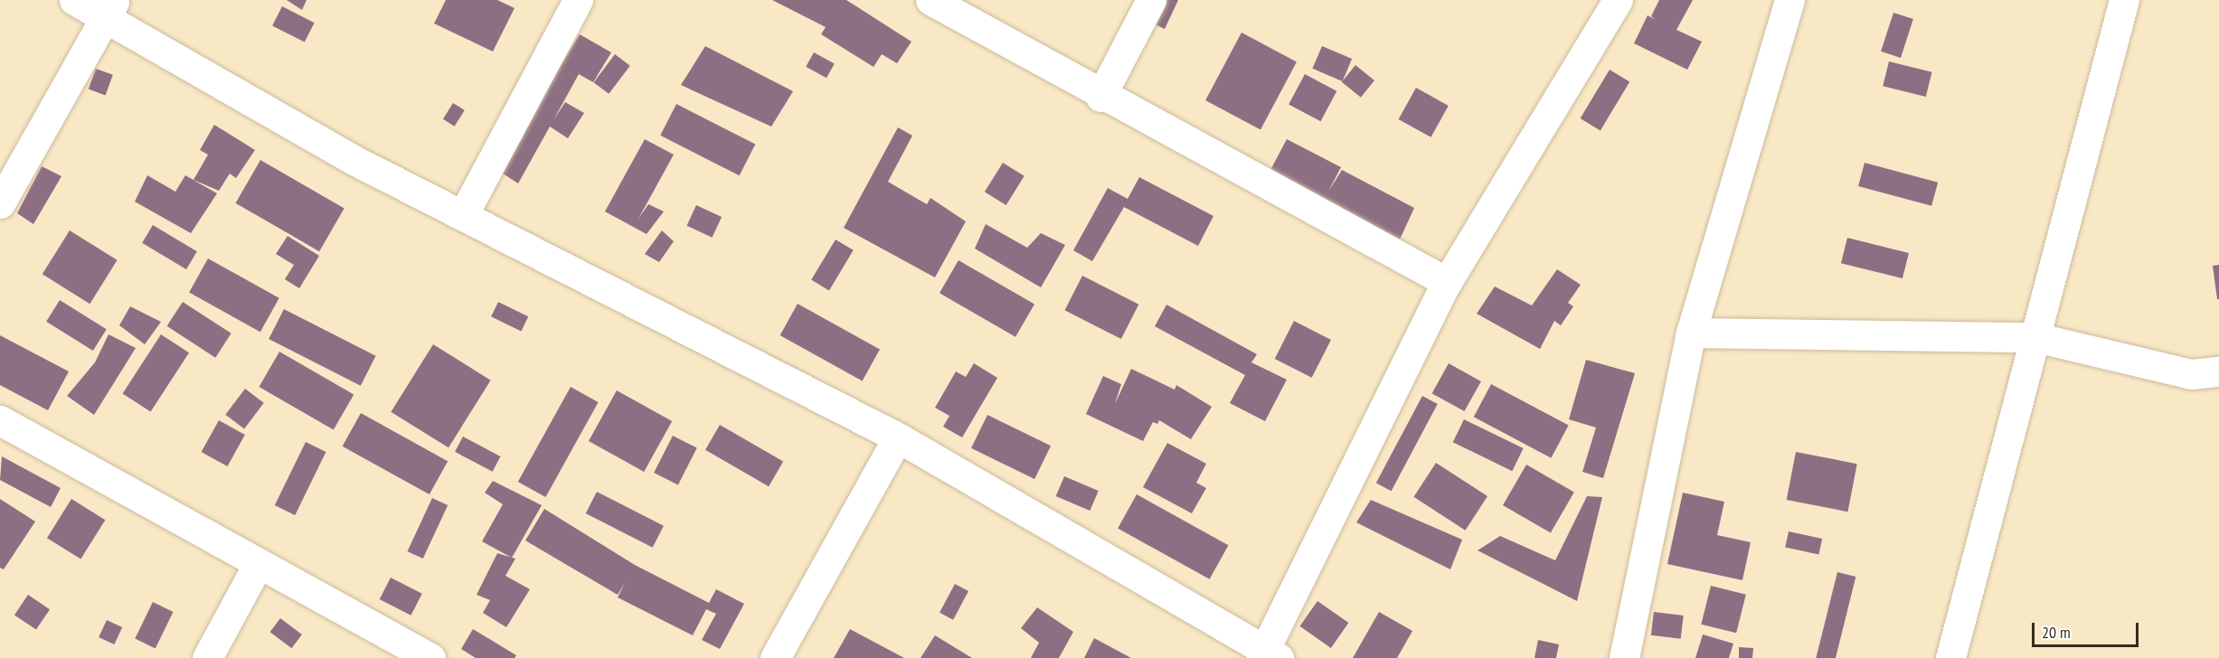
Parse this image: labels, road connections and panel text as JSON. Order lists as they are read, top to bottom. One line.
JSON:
{"scale_bar":"20 m"}
